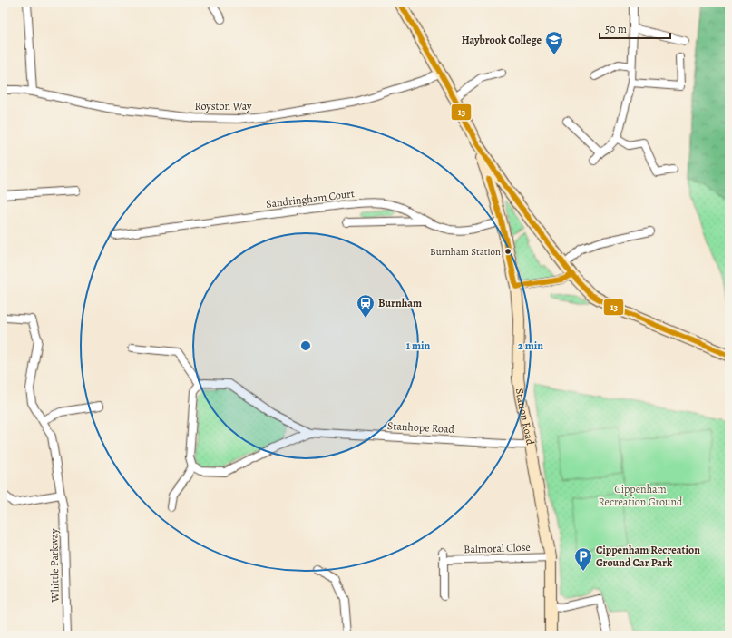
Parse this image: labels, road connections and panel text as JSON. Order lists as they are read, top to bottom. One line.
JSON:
{"streets":{"street":["Royston Way","Sandringham Court","Station Road","Stanhope Road","Balmoral Close","Whittle Parkway"]},"crossings":[["Sandringham Court","Station Road"],["Station Road","Stanhope Road"],["Station Road","Balmoral Close"]],"parks":["Cippenham Recreation Ground"],"places":{"school or university":["Haybrook College"],"other":["Burnham Station"],"station":["Burnham"],"parking":["Cippenham Recreation Ground Car Park"]},"lines":["transit line 13"],"scale_bar":"50 m","rings":["1 min","2 min"]}
